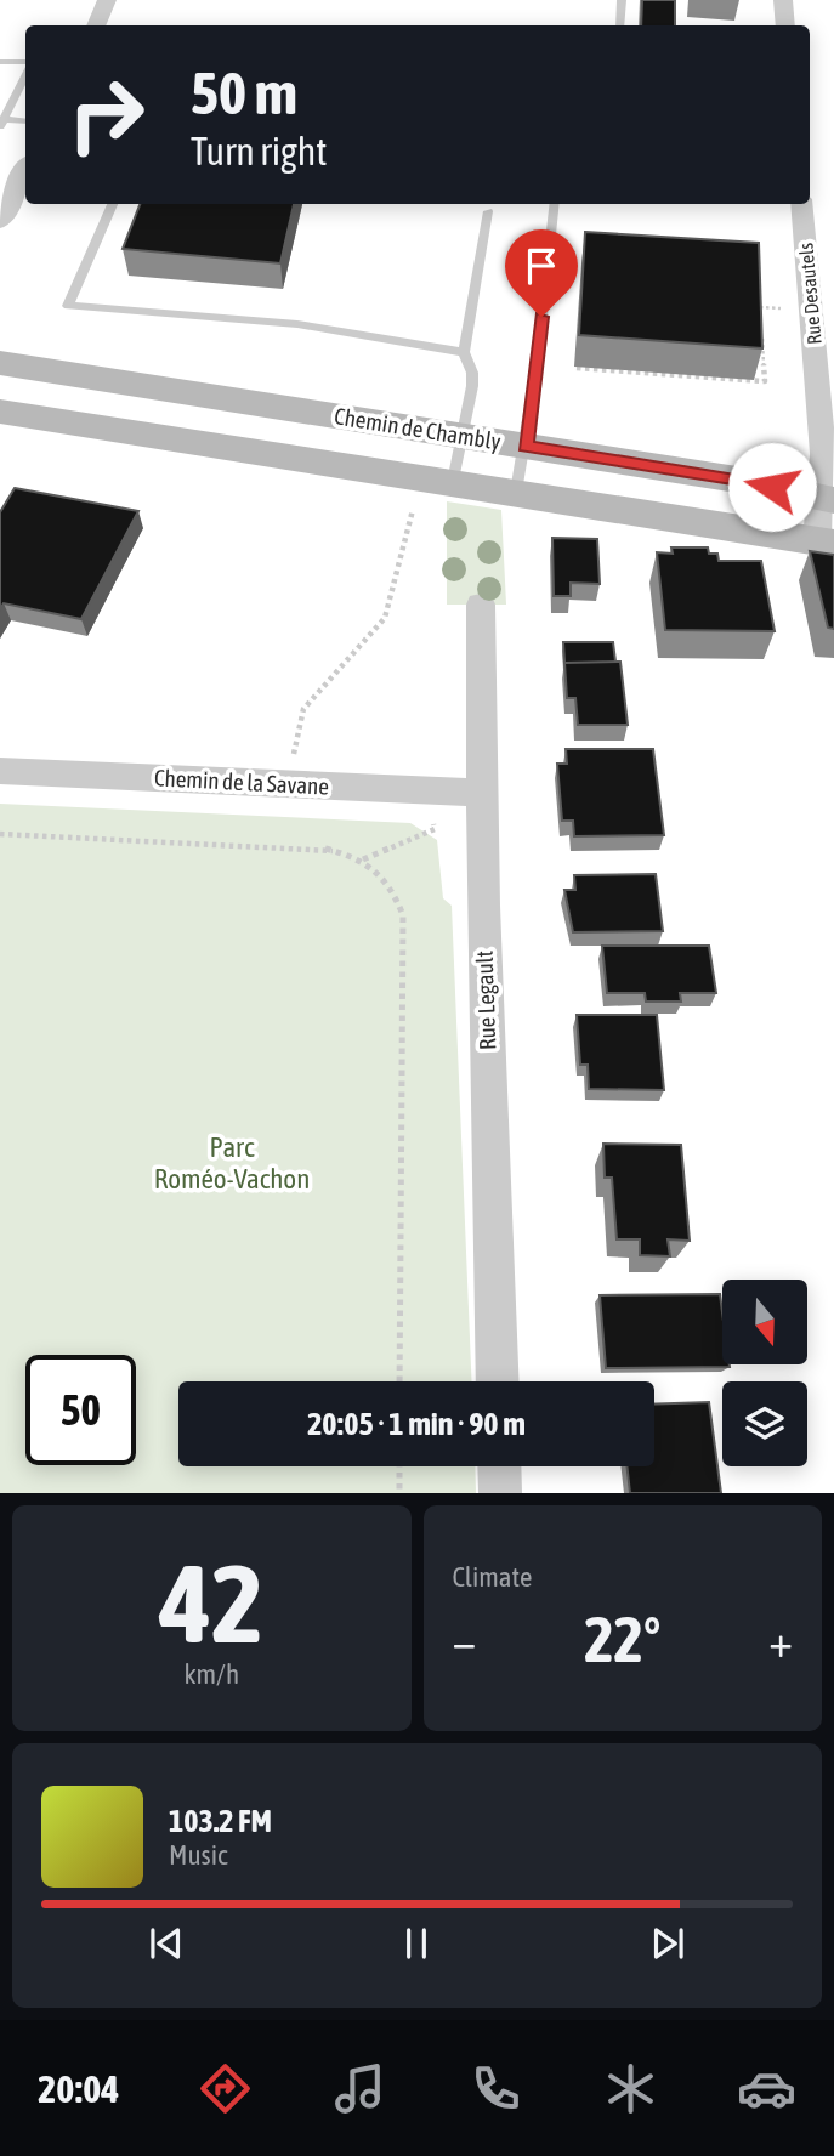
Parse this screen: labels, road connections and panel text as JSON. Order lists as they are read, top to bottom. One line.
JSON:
{"streets":{"main road":["Chemin de Chambly"],"street":["Rue Desautels","Chemin de la Savane","Rue Legault"]},"crossings":[["Rue Desautels","Chemin de Chambly"],["Chemin de la Savane","Rue Legault"]],"parks":["Parc Roméo-Vachon"],"north":"bottom","page":{"turn":["50 m","Turn right"],"limit":"50","trip":"20:05 · 1 min · 90 m","tile":[["42","km/h"],"Climate"],"heat":["−","22°","+"],"song":["103.2 FM","Music"],"tabs":"20:04"}}
